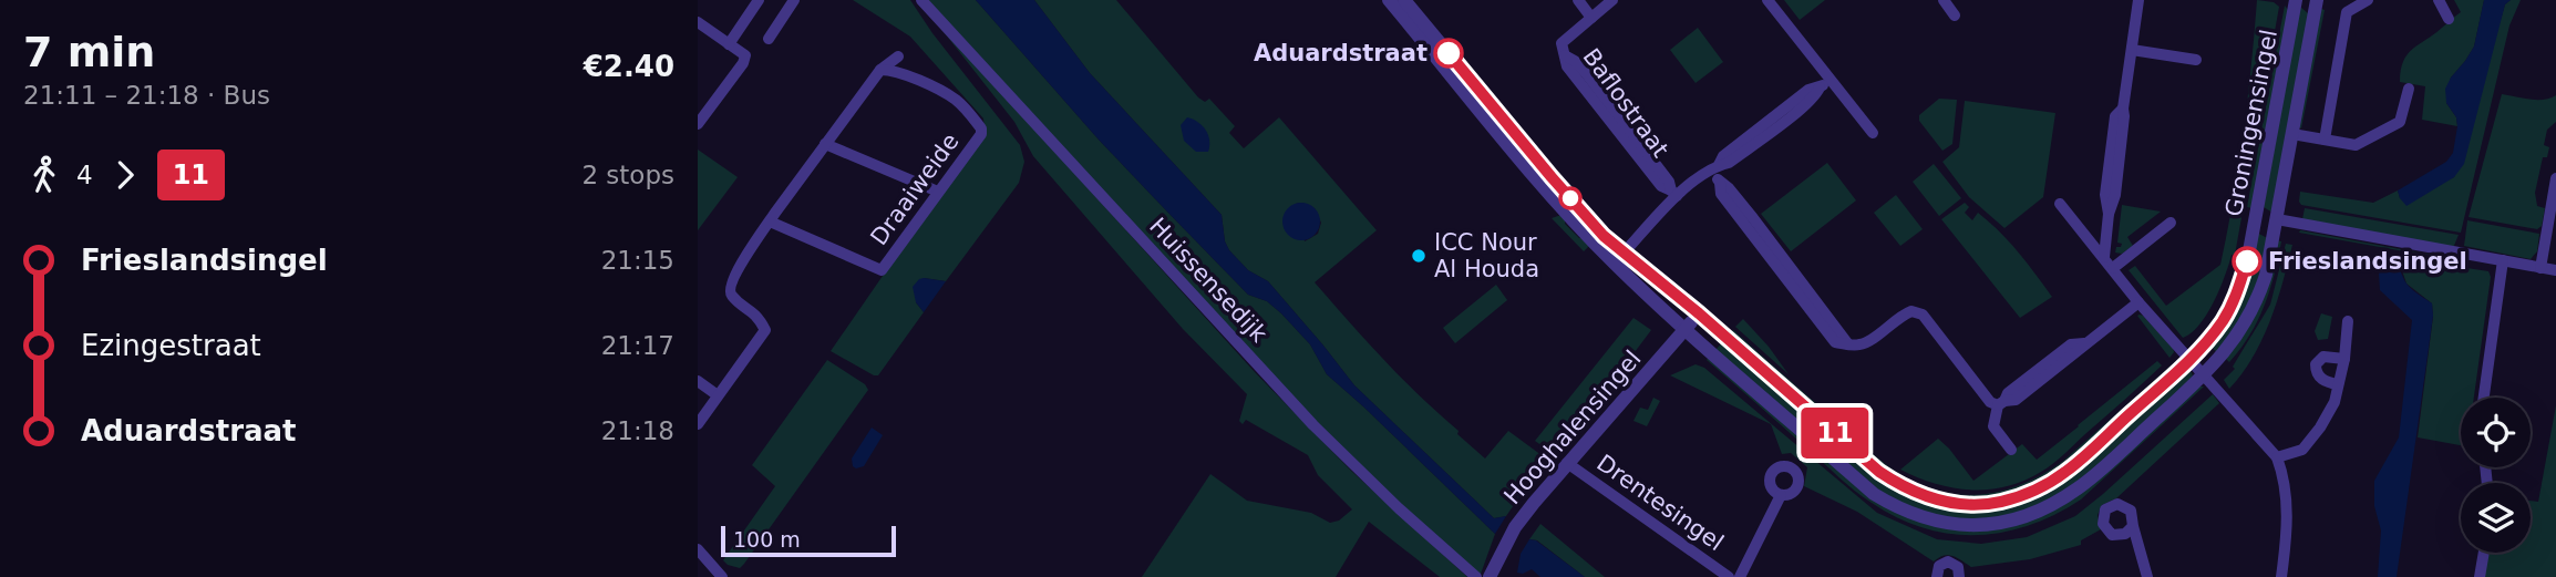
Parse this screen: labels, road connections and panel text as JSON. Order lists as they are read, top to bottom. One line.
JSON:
{"streets":{"street":["Baflostraat","Groningensingel","Draaiweide","Huissensedijk","Hooghalensingel","Drentesingel"]},"crossings":[["Groningensingel","Hooghalensingel"],["Hooghalensingel","Drentesingel"]],"places":["Aduardstraat","ICC Nour Al Houda","Frieslandsingel"],"lines":["bus line 11"],"scale_bar":"100 m","page":{"heading":["7 min","21:11 – 21:18 · Bus","€2.40"],"on_map":"11","legs":["4","11","2 stops"],"list":[{"name":"Frieslandsingel","value":"21:15"},{"name":"Ezingestraat","value":"21:17"},{"name":"Aduardstraat","value":"21:18"}],"scale":"100 m"}}
